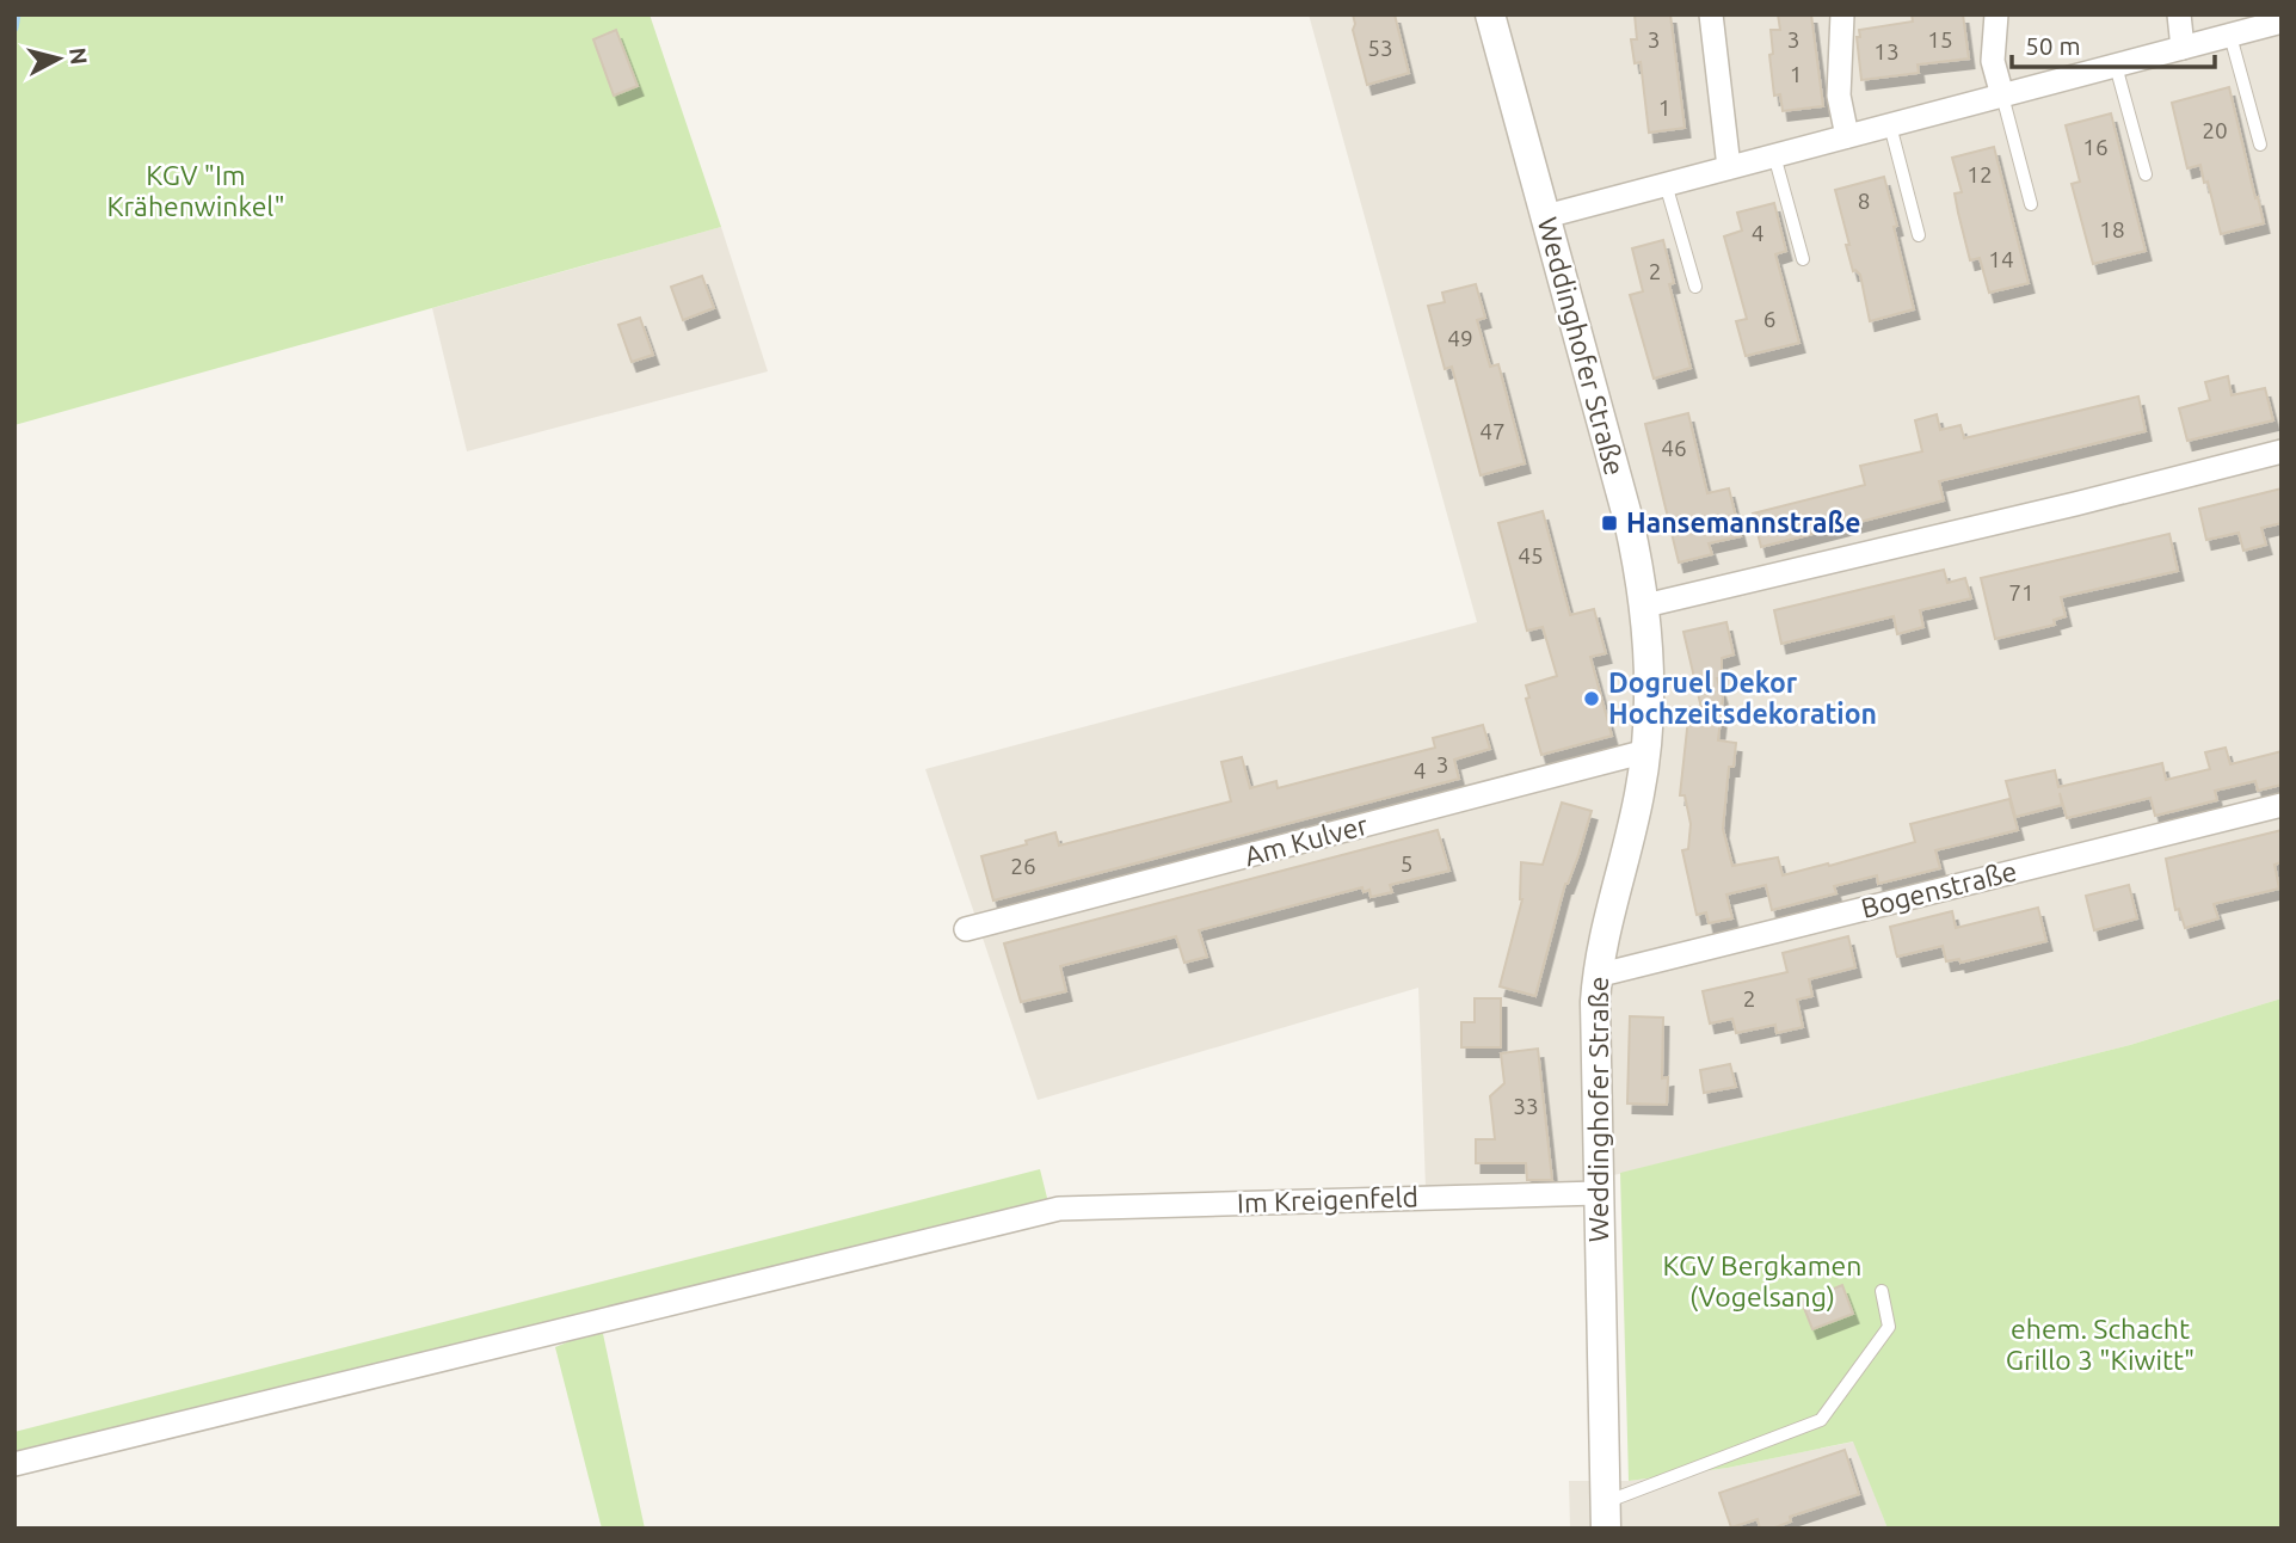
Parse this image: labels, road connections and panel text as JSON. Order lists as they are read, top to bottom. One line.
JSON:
{"streets":{"street":["Weddinghofer Straße","Am Kulver","Bogenstraße","Im Kreigenfeld"]},"crossings":[["Weddinghofer Straße","Am Kulver"],["Weddinghofer Straße","Bogenstraße"],["Weddinghofer Straße","Im Kreigenfeld"]],"parks":["KGV \"Im Krähenwinkel\"","KGV Bergkamen (Vogelsang)","ehem. Schacht Grillo 3 \"Kiwitt\""],"places":{"transit":["Hansemannstraße"],"other":["Dogruel Dekor Hochzeitsdekoration"]},"house_numbers":["3","3","15","53","13","1","1","20","16","12","8","18","4","14","2","6","49","47","46","45","71","3","4","5","26","2","33"],"scale_bar":"50 m","north":"right"}
